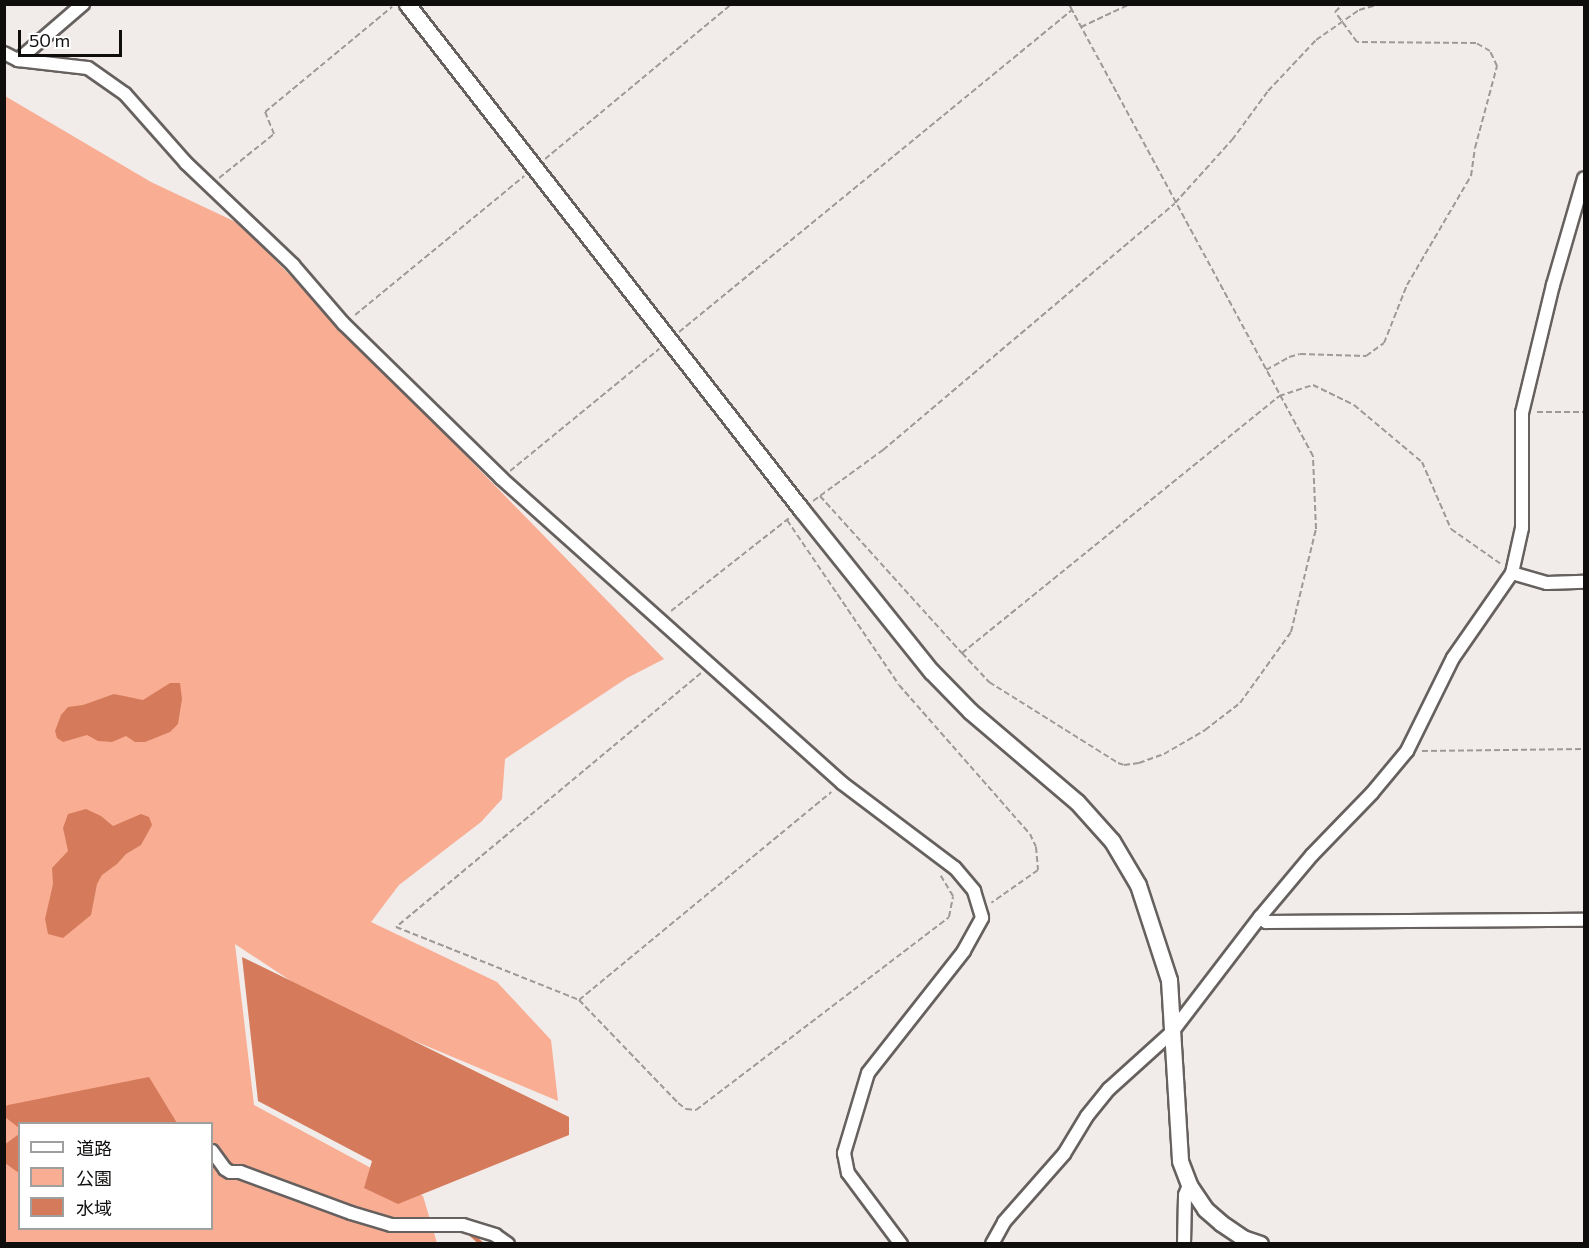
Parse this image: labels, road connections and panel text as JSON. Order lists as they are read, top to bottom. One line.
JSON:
{"legend":["道路","公園","水域"],"scale_bar":"50 m"}
